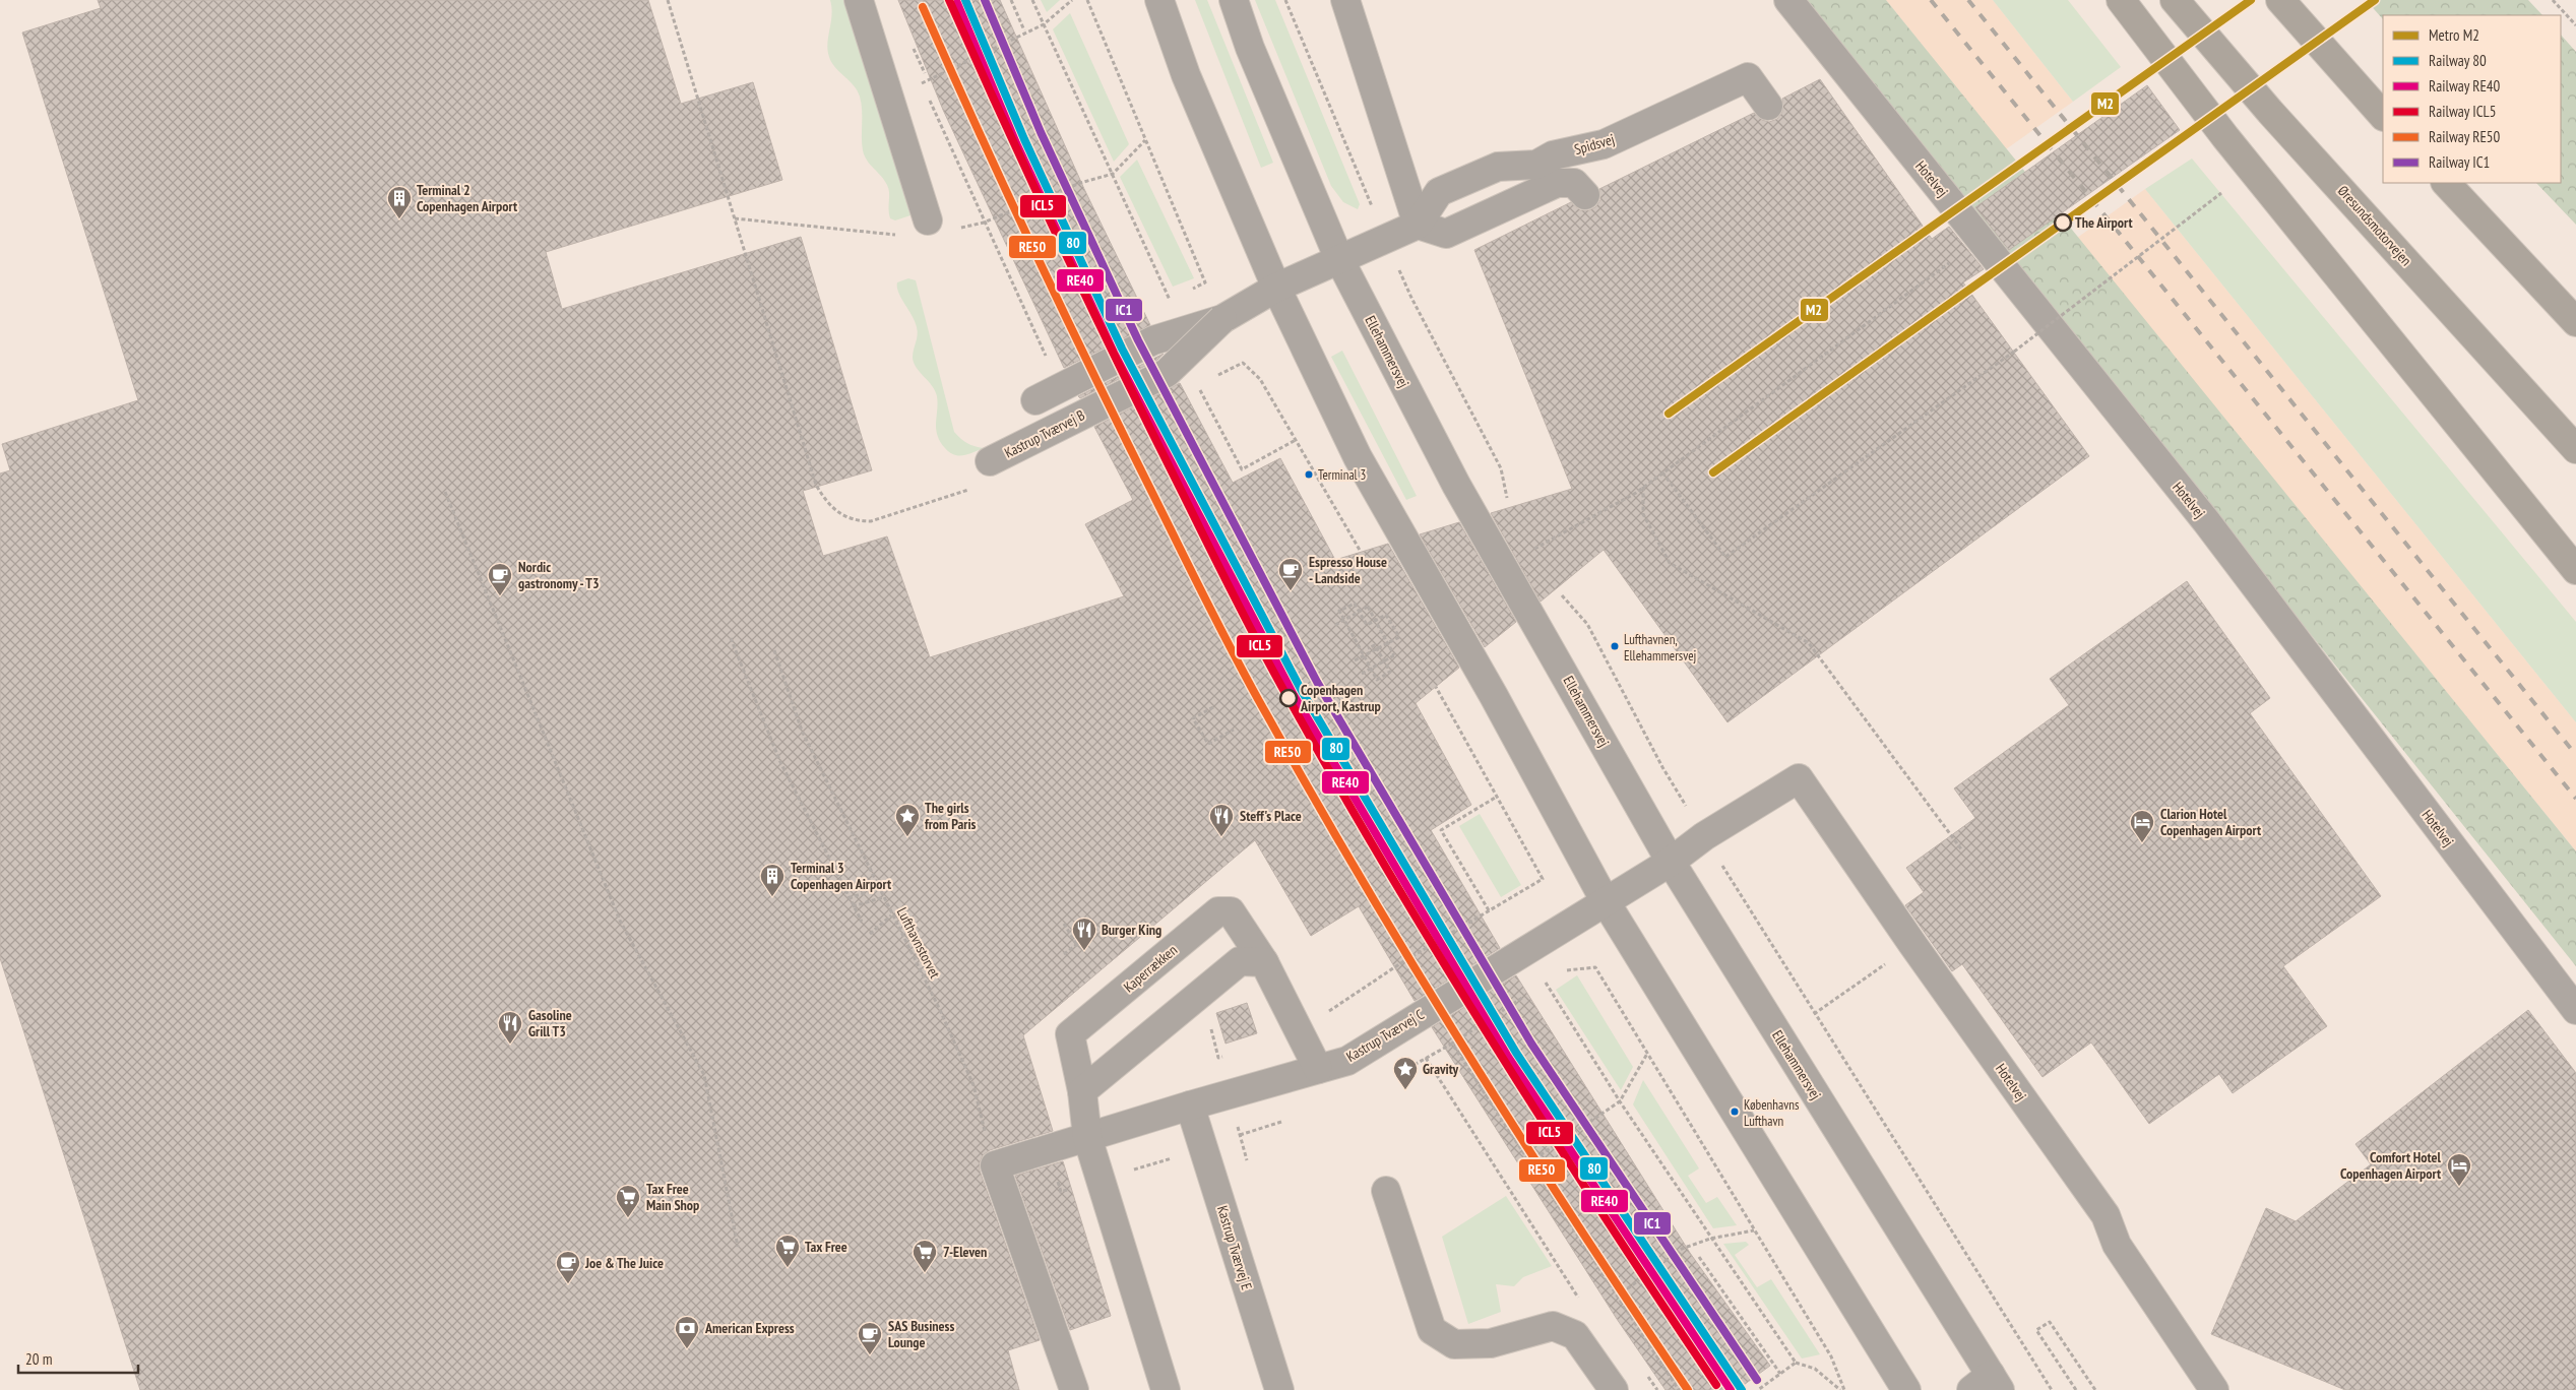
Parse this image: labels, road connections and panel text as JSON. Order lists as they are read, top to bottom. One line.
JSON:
{"streets":{"highway":["Øresundsmotorvejen"],"street":["Spidsvej","Hotelvej","Ellehammersvej","Kastrup Tværvej B","Kaperrækken","Kastrup Tværvej C","Kastrup Tværvej E"],"path":["Lufthavnstorvet"]},"crossings":[["Hotelvej","Kastrup Tværvej C"],["Ellehammersvej","Kastrup Tværvej B"],["Ellehammersvej","Kastrup Tværvej C"],["Kaperrækken","Kastrup Tværvej C"],["Kastrup Tværvej C","Kastrup Tværvej E"]],"places":{"building":["Terminal 2 Copenhagen Airport","Terminal 3 Copenhagen Airport"],"other":["The Airport","Terminal 3","Lufthavnen, Ellehammersvej","Copenhagen Airport, Kastrup","Københavns Lufthavn"],"cafe":["Espresso House - Landside","Nordic gastronomy - T3","Joe & The Juice","SAS Business Lounge"],"place":["The girls from Paris","Gravity"],"restaurant":["Steff's Place","Burger King","Gasoline Grill T3"],"hotel":["Clarion Hotel Copenhagen Airport","Comfort Hotel Copenhagen Airport"],"supermarket":["Tax Free Main Shop","Tax Free","7-Eleven"],"bank":["American Express"]},"lines":["metro line M2","rail line 80","rail line ICL5","rail line IC1","rail line RE40","rail line RE50"],"legend":["Metro M2","Railway 80","Railway RE40","Railway ICL5","Railway RE50","Railway IC1"],"scale_bar":"20 m"}
